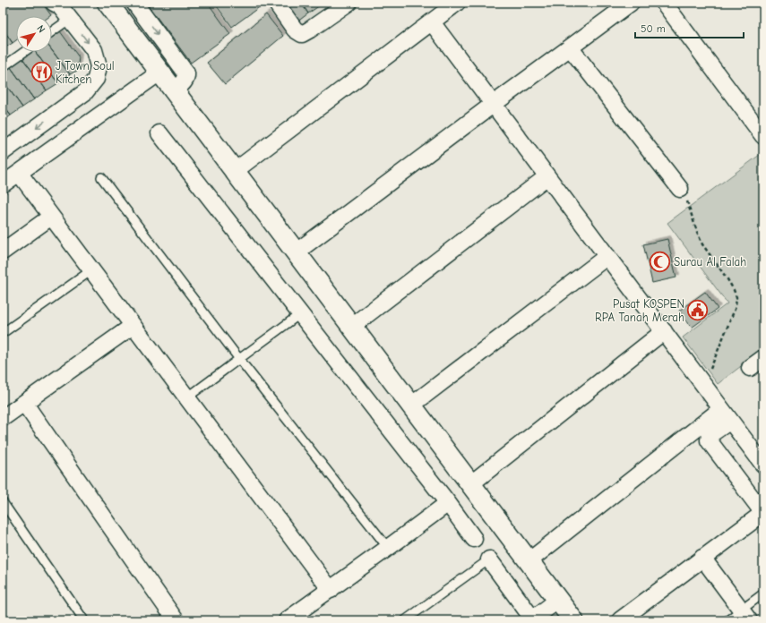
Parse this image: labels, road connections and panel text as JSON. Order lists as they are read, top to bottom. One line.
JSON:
{"places":{"restaurant":["J Town Soul Kitchen"],"mosque":["Surau Al Falah"],"public building":["Pusat KOSPEN RPA Tanah Merah"]},"scale_bar":"50 m","north":"top right"}
